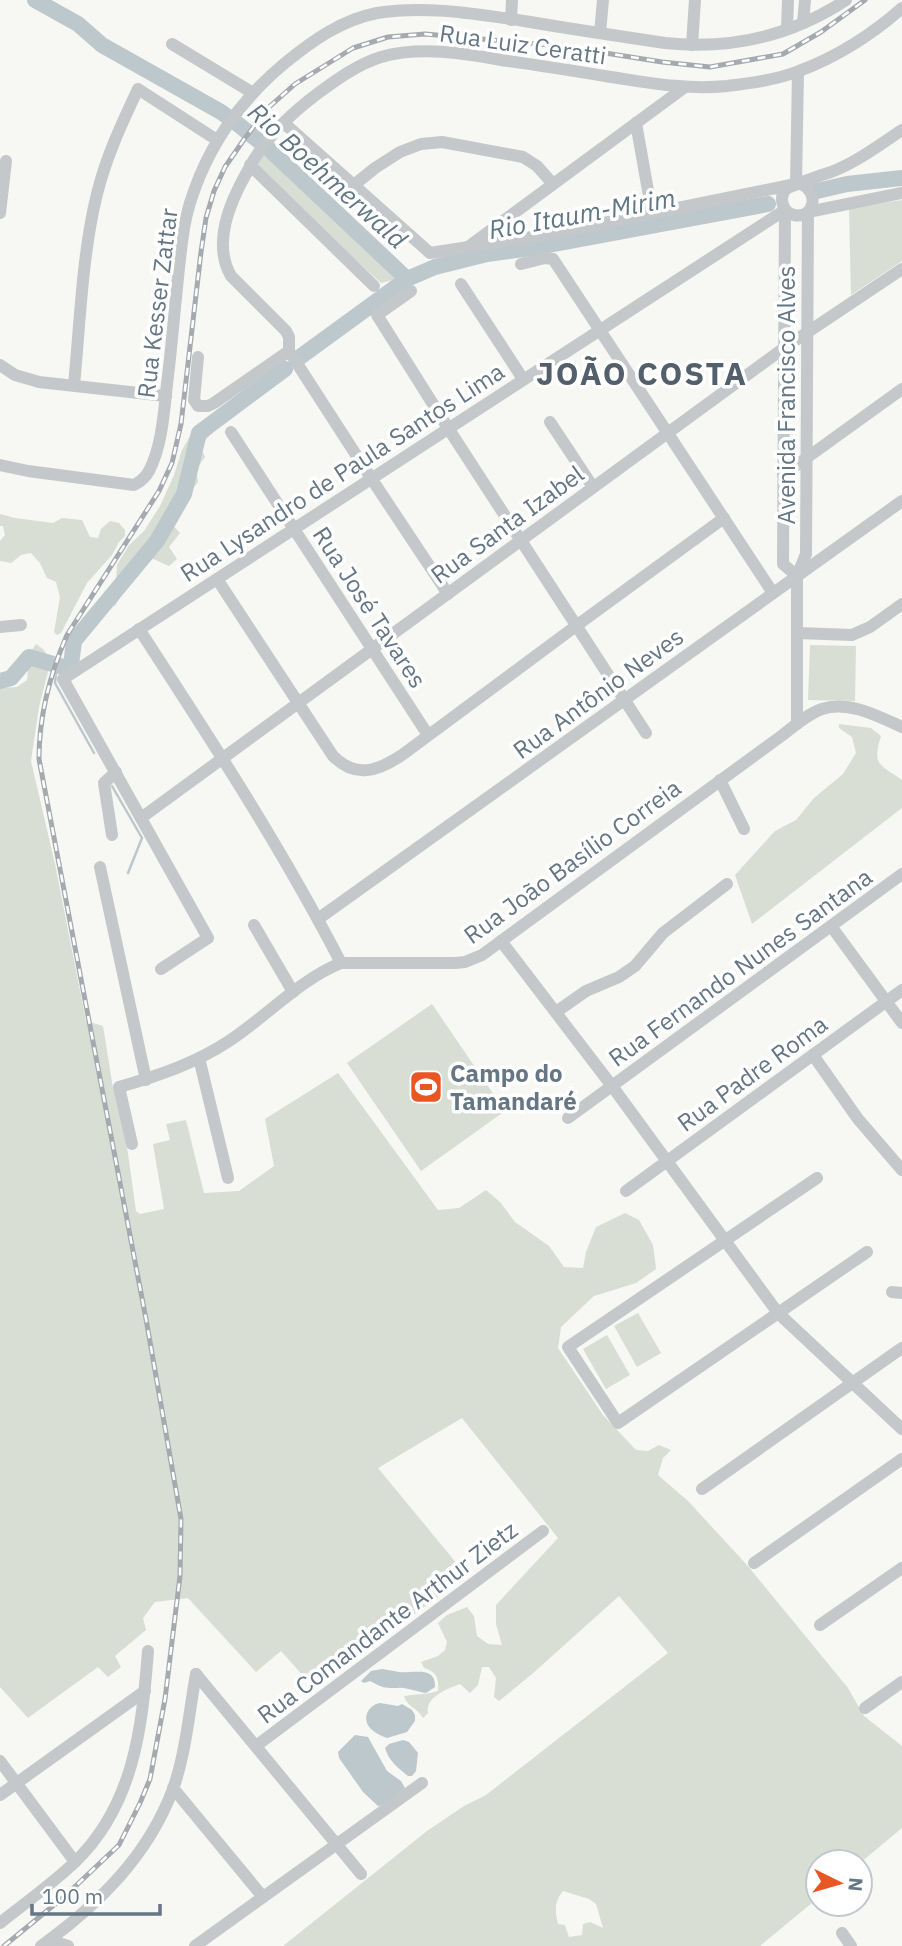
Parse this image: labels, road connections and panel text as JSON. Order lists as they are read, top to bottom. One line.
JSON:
{"streets":{"street":["Rua Luiz Ceratti","Rua Kesser Zattar","Avenida Francisco Alves","Rua Lysandro de Paula Santos Lima","Rua Santa Izabel","Rua José Tavares","Rua Antônio Neves","Rua João Basílio Correia","Rua Fernando Nunes Santana","Rua Padre Roma","Rua Comandante Arthur Zietz"]},"crossings":[["Rua Luiz Ceratti","Rua Lysandro de Paula Santos Lima"],["Rua Luiz Ceratti","Rua Santa Izabel"],["Avenida Francisco Alves","Rua Lysandro de Paula Santos Lima"],["Avenida Francisco Alves","Rua Santa Izabel"],["Avenida Francisco Alves","Rua Antônio Neves"],["Avenida Francisco Alves","Rua João Basílio Correia"],["Rua Lysandro de Paula Santos Lima","Rua José Tavares"],["Rua Santa Izabel","Rua José Tavares"]],"districts":["JOÃO COSTA"],"water":["Rio Boehmerwald","Rio Itaum-Mirim"],"places":{"sports":["Campo do Tamandaré"]},"scale_bar":"100 m","north":"right"}
